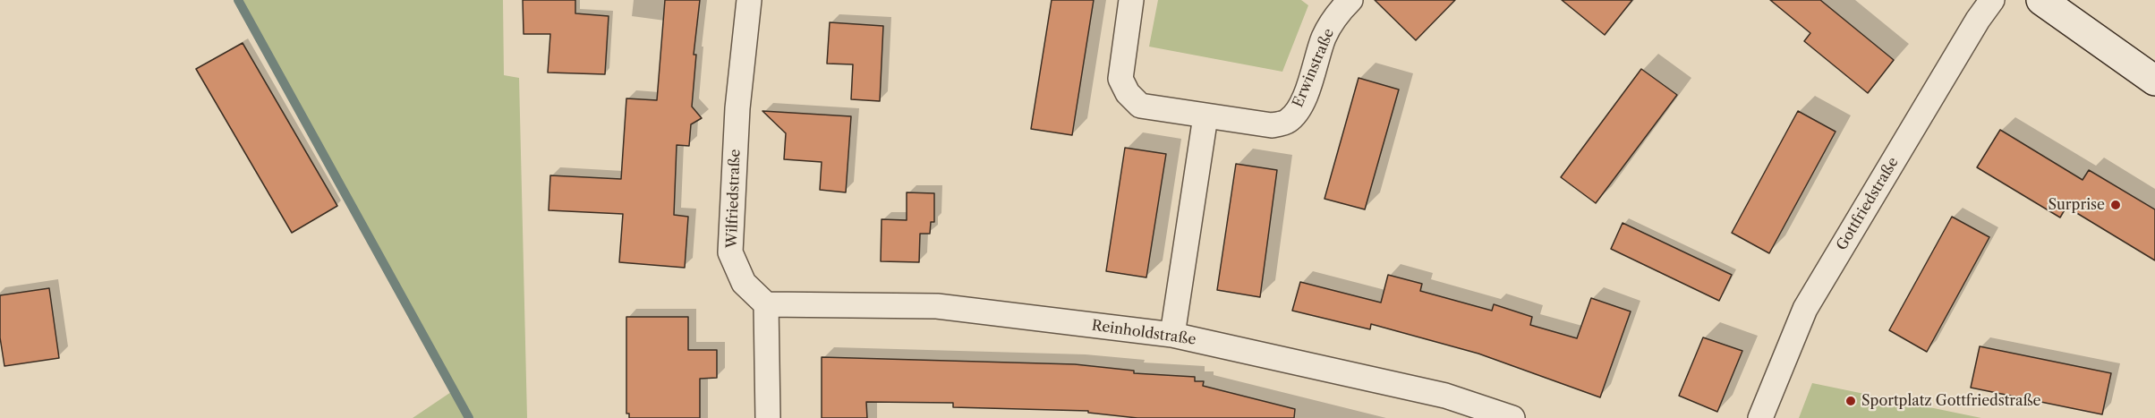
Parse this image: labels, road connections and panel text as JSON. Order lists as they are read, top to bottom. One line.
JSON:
{"streets":{"street":["Erwinstraße","Wilfriedstraße","Gottfriedstraße","Reinholdstraße"]},"crossings":[["Wilfriedstraße","Reinholdstraße"]],"places":["Surprise","Sportplatz Gottfriedstraße"]}
